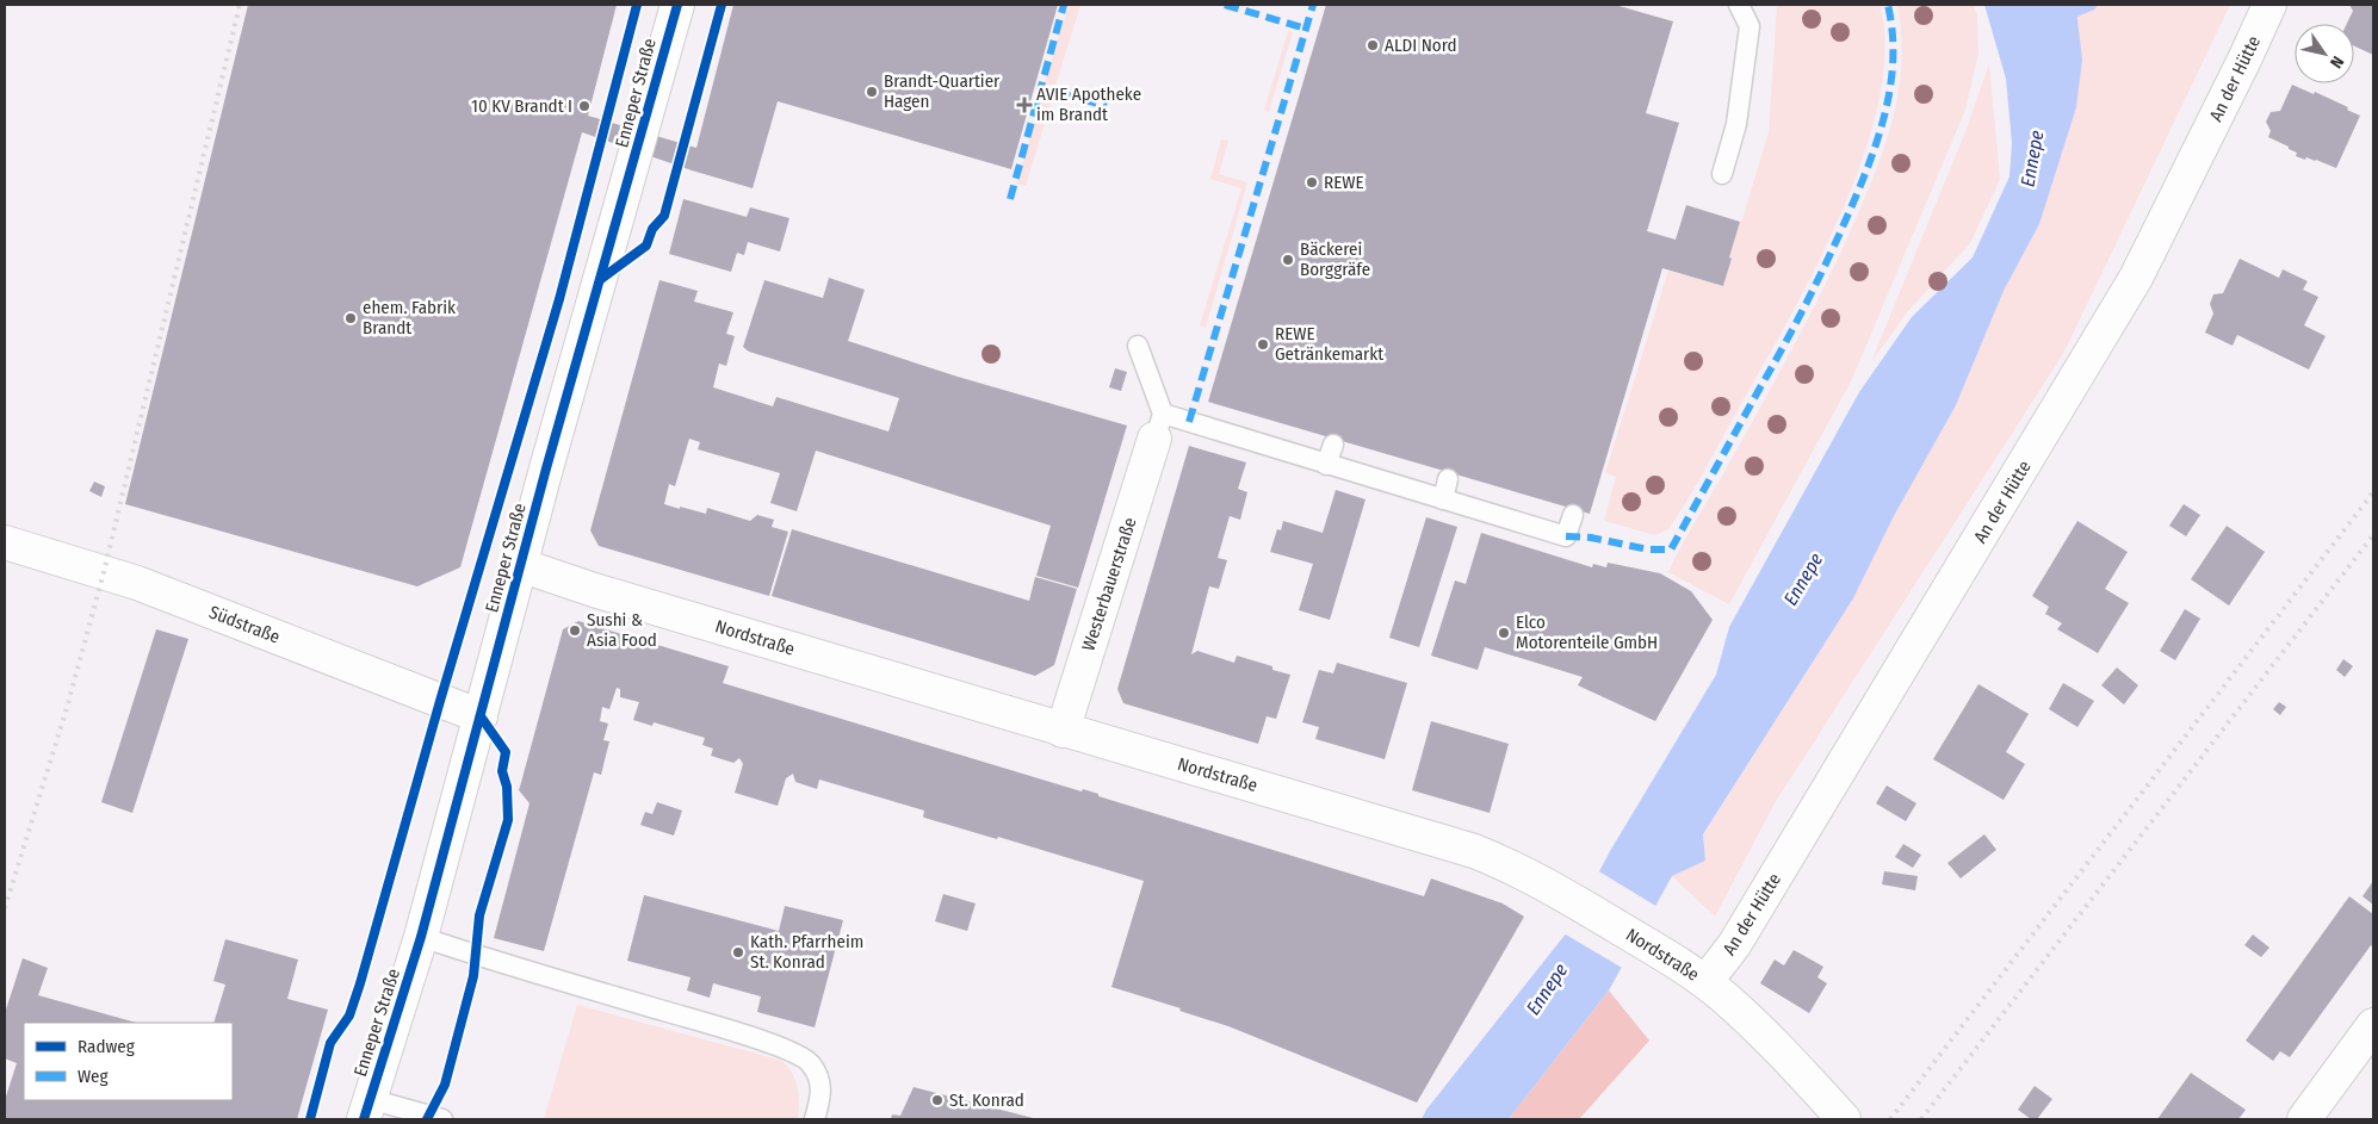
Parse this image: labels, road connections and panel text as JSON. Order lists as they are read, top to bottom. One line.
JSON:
{"streets":{"street":["An der Hütte","Enneper Straße","Westerbauerstraße","Südstraße","Nordstraße"]},"crossings":[["An der Hütte","Nordstraße"],["Enneper Straße","Südstraße"],["Enneper Straße","Nordstraße"],["Westerbauerstraße","Nordstraße"]],"water":["Ennepe"],"places":{"other":["ALDI Nord","Brandt-Quartier Hagen","10 KV Brandt I","REWE","Bäckerei Borggräfe","ehem. Fabrik Brandt","REWE Getränkemarkt","Sushi & Asia Food","Elco Motorenteile GmbH","Kath. Pfarrheim St. Konrad","St. Konrad"],"health":["AVIE Apotheke im Brandt"]},"legend":["Radweg","Weg"],"north":"bottom right"}
